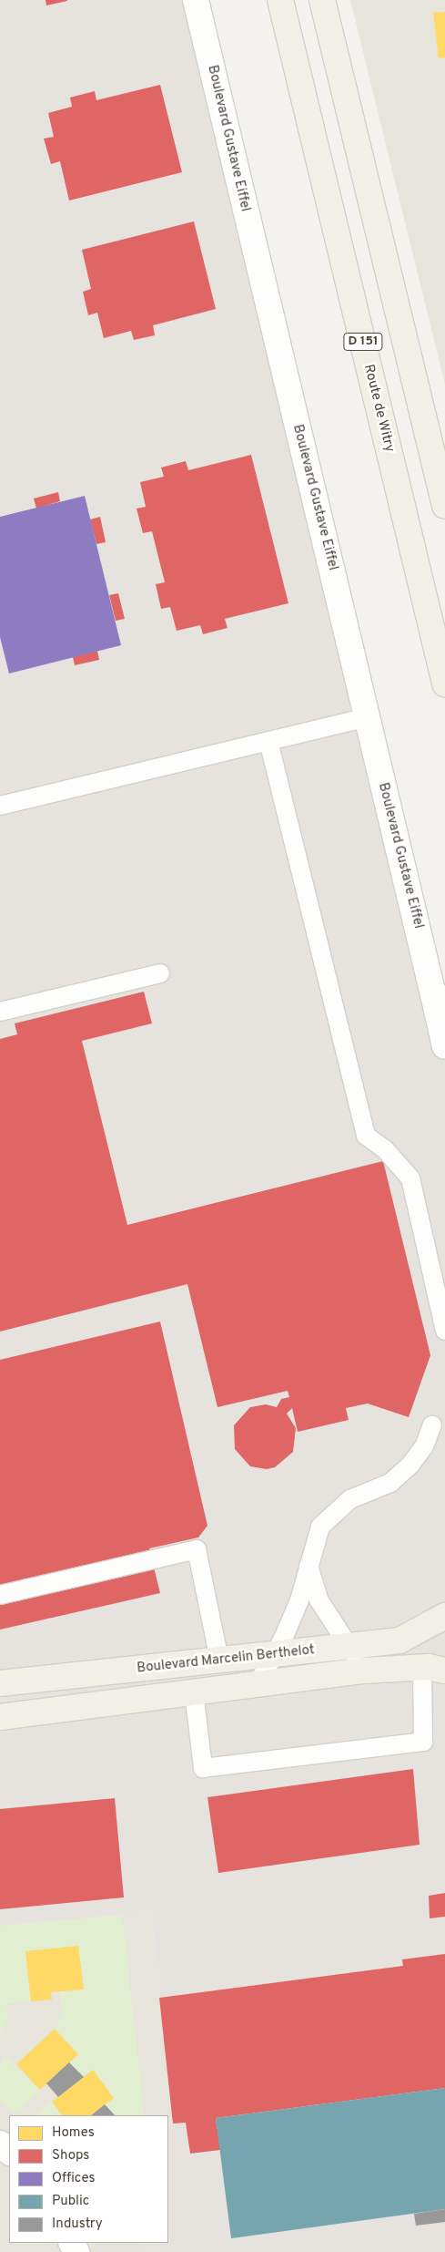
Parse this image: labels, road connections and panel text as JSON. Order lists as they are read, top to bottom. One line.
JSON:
{"streets":{"main road":["D 151","Route de Witry","Boulevard Marcelin Berthelot"],"street":["Boulevard Gustave Eiffel"]},"legend":["Homes","Shops","Offices","Public","Industry"]}
